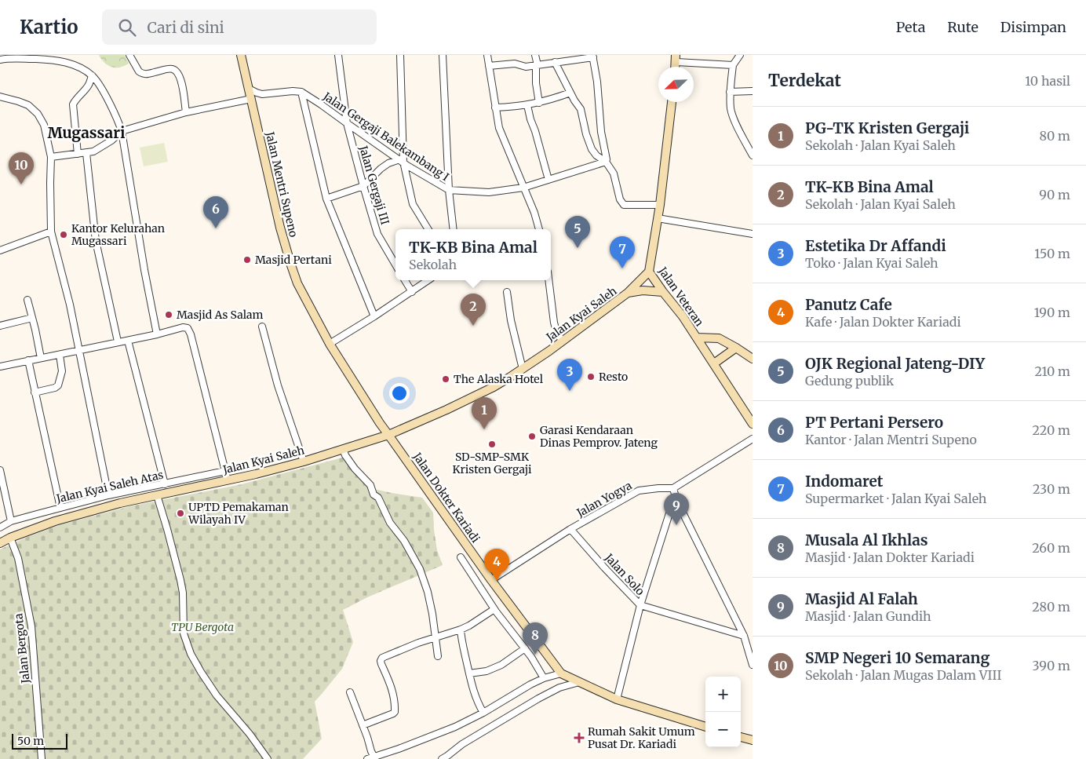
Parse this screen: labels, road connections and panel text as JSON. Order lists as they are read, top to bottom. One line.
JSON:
{"streets":{"main road":["Jalan Mentri Supeno","Jalan Veteran","Jalan Kyai Saleh","Jalan Dokter Kariadi"],"street":["Jalan Gergaji Balekambang I","Jalan Gergaji III","Jalan Kyai Saleh Atas","Jalan Yogya","Jalan Solo","Jalan Bergota"]},"crossings":[["Jalan Gergaji Balekambang I","Jalan Mentri Supeno"],["Jalan Gergaji Balekambang I","Jalan Gergaji III"],["Jalan Mentri Supeno","Jalan Kyai Saleh"],["Jalan Mentri Supeno","Jalan Dokter Kariadi"],["Jalan Veteran","Jalan Kyai Saleh"],["Jalan Kyai Saleh","Jalan Dokter Kariadi"],["Jalan Kyai Saleh","Jalan Bergota"],["Jalan Dokter Kariadi","Jalan Yogya"],["Jalan Yogya","Jalan Solo"]],"districts":["Mugassari"],"parks":["TPU Bergota"],"places":{"other":["Kantor Kelurahan Mugassari","Masjid Pertani","Masjid As Salam","Resto","The Alaska Hotel","Garasi Kendaraan Dinas Pemprov. Jateng","SD-SMP-SMK Kristen Gergaji","UPTD Pemakaman Wilayah IV"],"health":["Rumah Sakit Umum Pusat Dr. Kariadi"]},"scale_bar":"50 m","north":"bottom left","page":{"header":"Kartio","search":"Cari di sini","nav":["Peta","Rute","Disimpan"],"heading":["Terdekat","10 hasil"],"list":[{"mark":"1","name":"PG-TK Kristen Gergaji","note":"Sekolah · Jalan Kyai Saleh","value":"80 m"},{"mark":"2","name":"TK-KB Bina Amal","note":"Sekolah · Jalan Kyai Saleh","value":"90 m"},{"mark":"3","name":"Estetika Dr Affandi","note":"Toko · Jalan Kyai Saleh","value":"150 m"},{"mark":"4","name":"Panutz Cafe","note":"Kafe · Jalan Dokter Kariadi","value":"190 m"},{"mark":"5","name":"OJK Regional Jateng-DIY","note":"Gedung publik","value":"210 m"},{"mark":"6","name":"PT Pertani Persero","note":"Kantor · Jalan Mentri Supeno","value":"220 m"},{"mark":"7","name":"Indomaret","note":"Supermarket · Jalan Kyai Saleh","value":"230 m"},{"mark":"8","name":"Musala Al Ikhlas","note":"Masjid · Jalan Dokter Kariadi","value":"260 m"},{"mark":"9","name":"Masjid Al Falah","note":"Masjid · Jalan Gundih","value":"280 m"},{"mark":"10","name":"SMP Negeri 10 Semarang","note":"Sekolah · Jalan Mugas Dalam VIII","value":"390 m"}],"pins":["10","6","5","7","2","3","1","9","4","8"],"popup":["TK-KB Bina Amal","Sekolah"],"map_buttons":["+","−"],"scale":"50 m"}}
